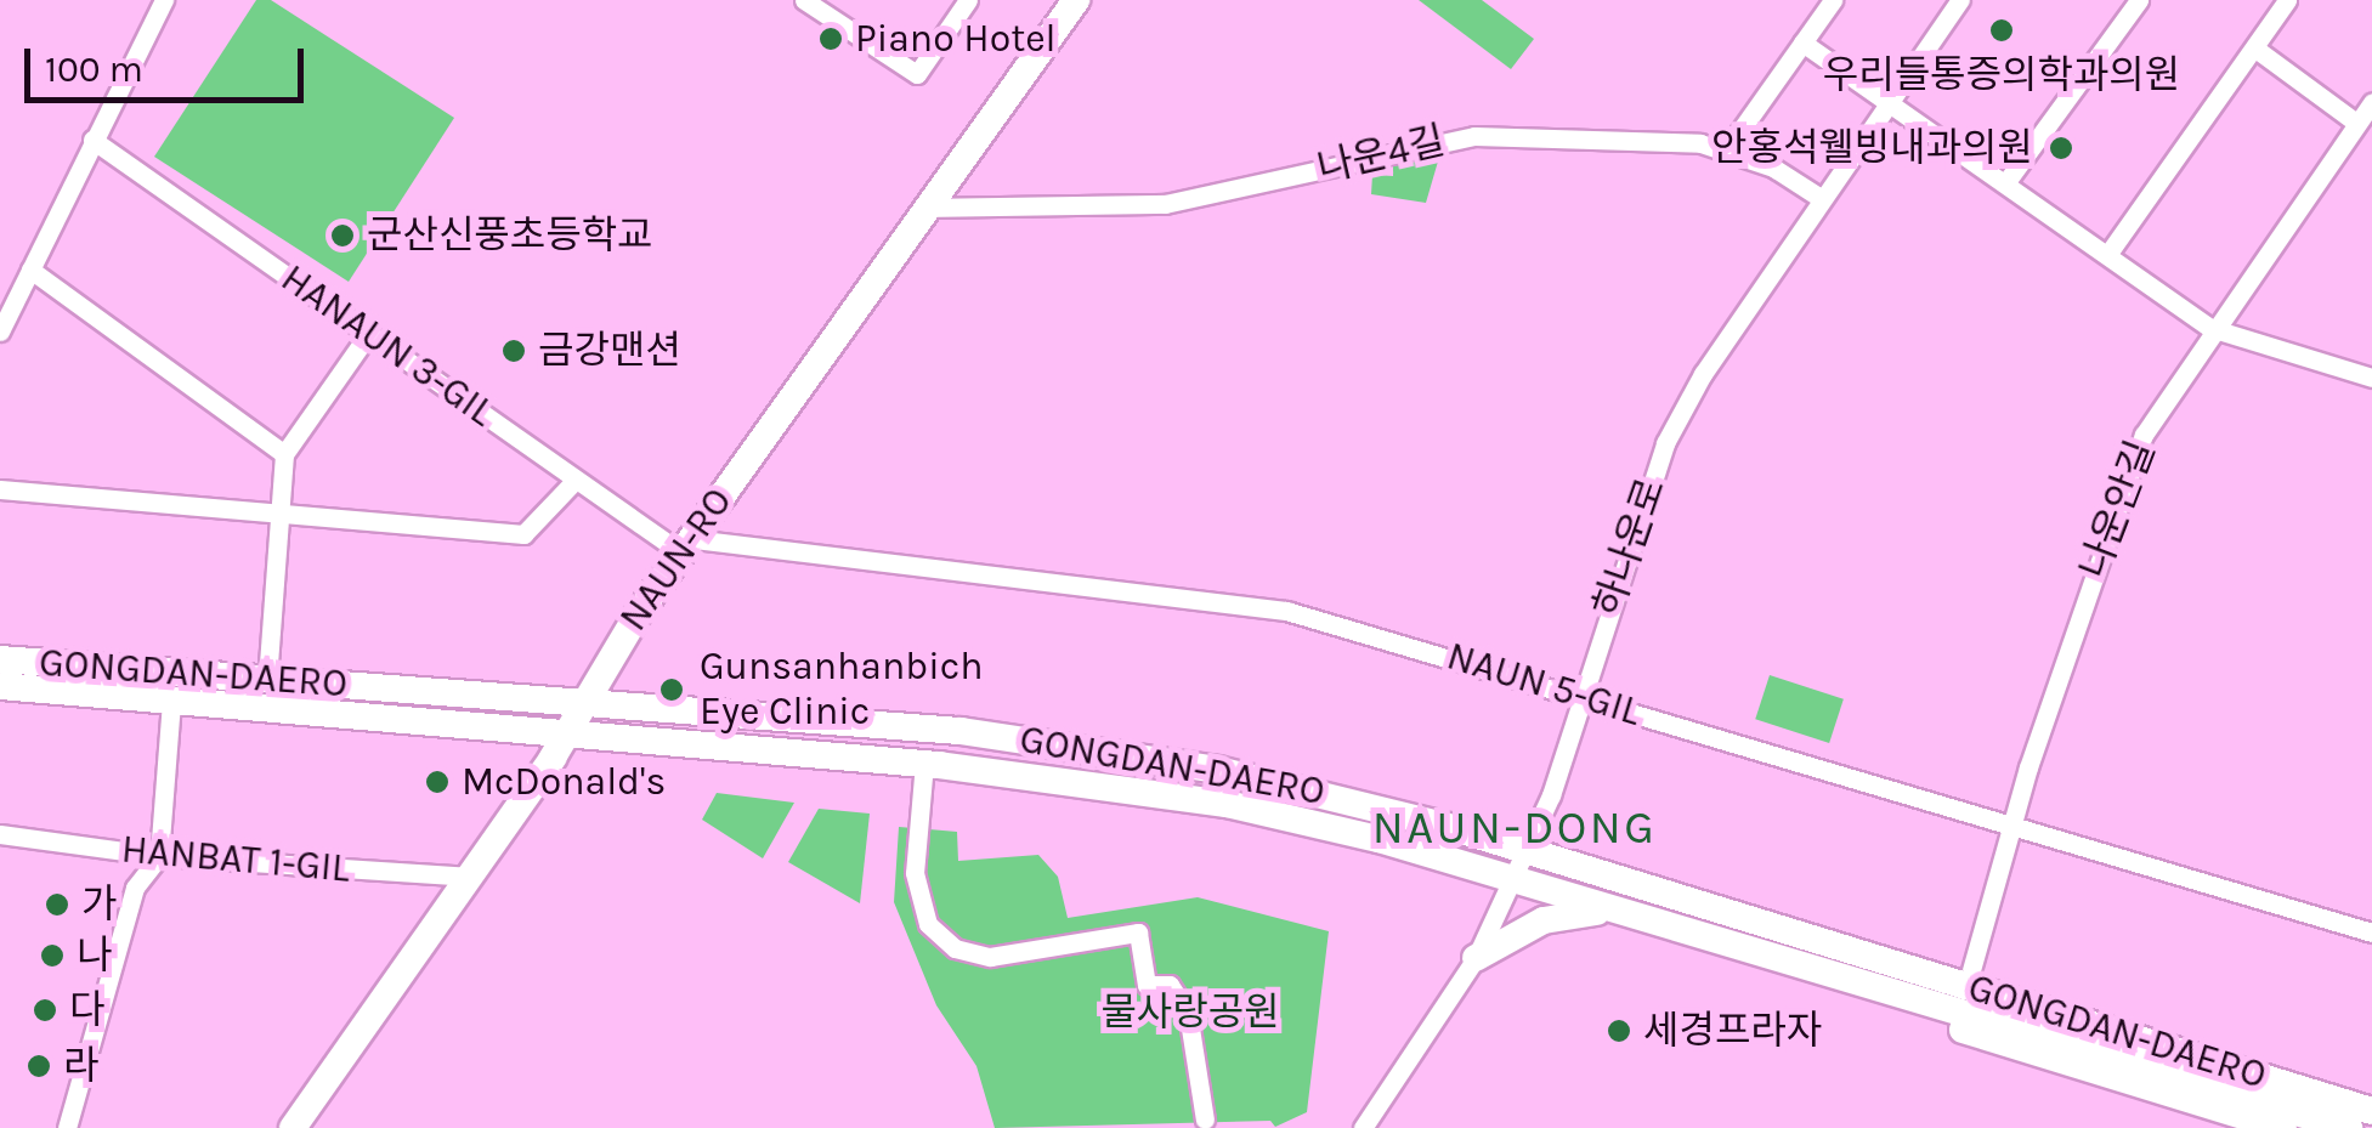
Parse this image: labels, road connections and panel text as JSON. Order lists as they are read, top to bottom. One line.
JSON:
{"streets":{"street":["나운4길","HANAUN 3-GIL","나운안길","하나운로","NAUN-RO","GONGDAN-DAERO","NAUN 5-GIL","HANBAT 1-GIL"]},"crossings":[["나운4길","하나운로"],["나운4길","NAUN-RO"],["HANAUN 3-GIL","NAUN-RO"],["HANAUN 3-GIL","NAUN 5-GIL"],["나운안길","NAUN 5-GIL"],["하나운로","GONGDAN-DAERO"],["하나운로","NAUN 5-GIL"],["NAUN-RO","GONGDAN-DAERO"],["NAUN-RO","NAUN 5-GIL"],["NAUN-RO","HANBAT 1-GIL"]],"districts":["NAUN-DONG"],"parks":["물사랑공원"],"places":["우리들통증의학과의원","Piano Hotel","안홍석웰빙내과의원","군산신풍초등학교","금강맨션","Gunsanhanbich Eye Clinic","McDonald's","가","나","다","세경프라자","라"],"scale_bar":"100 m"}
